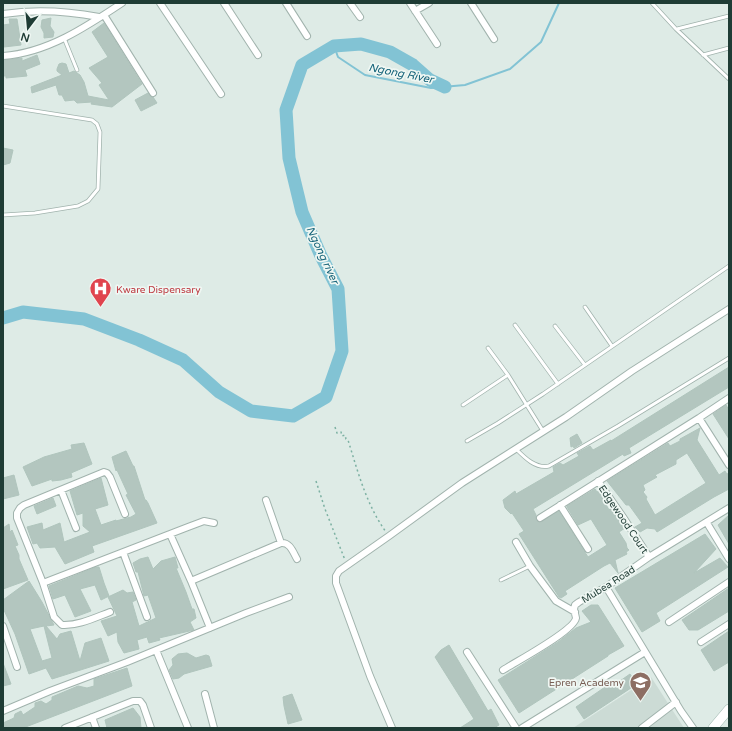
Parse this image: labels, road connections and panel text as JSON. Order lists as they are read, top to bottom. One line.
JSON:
{"streets":{"street":["Edgewood Court","Mubea Road"]},"crossings":[["Edgewood Court","Mubea Road"]],"water":["Ngong River","Ngong river"],"places":{"hospital":["Kware Dispensary"],"school or university":["Epren Academy"]},"north":"bottom"}
